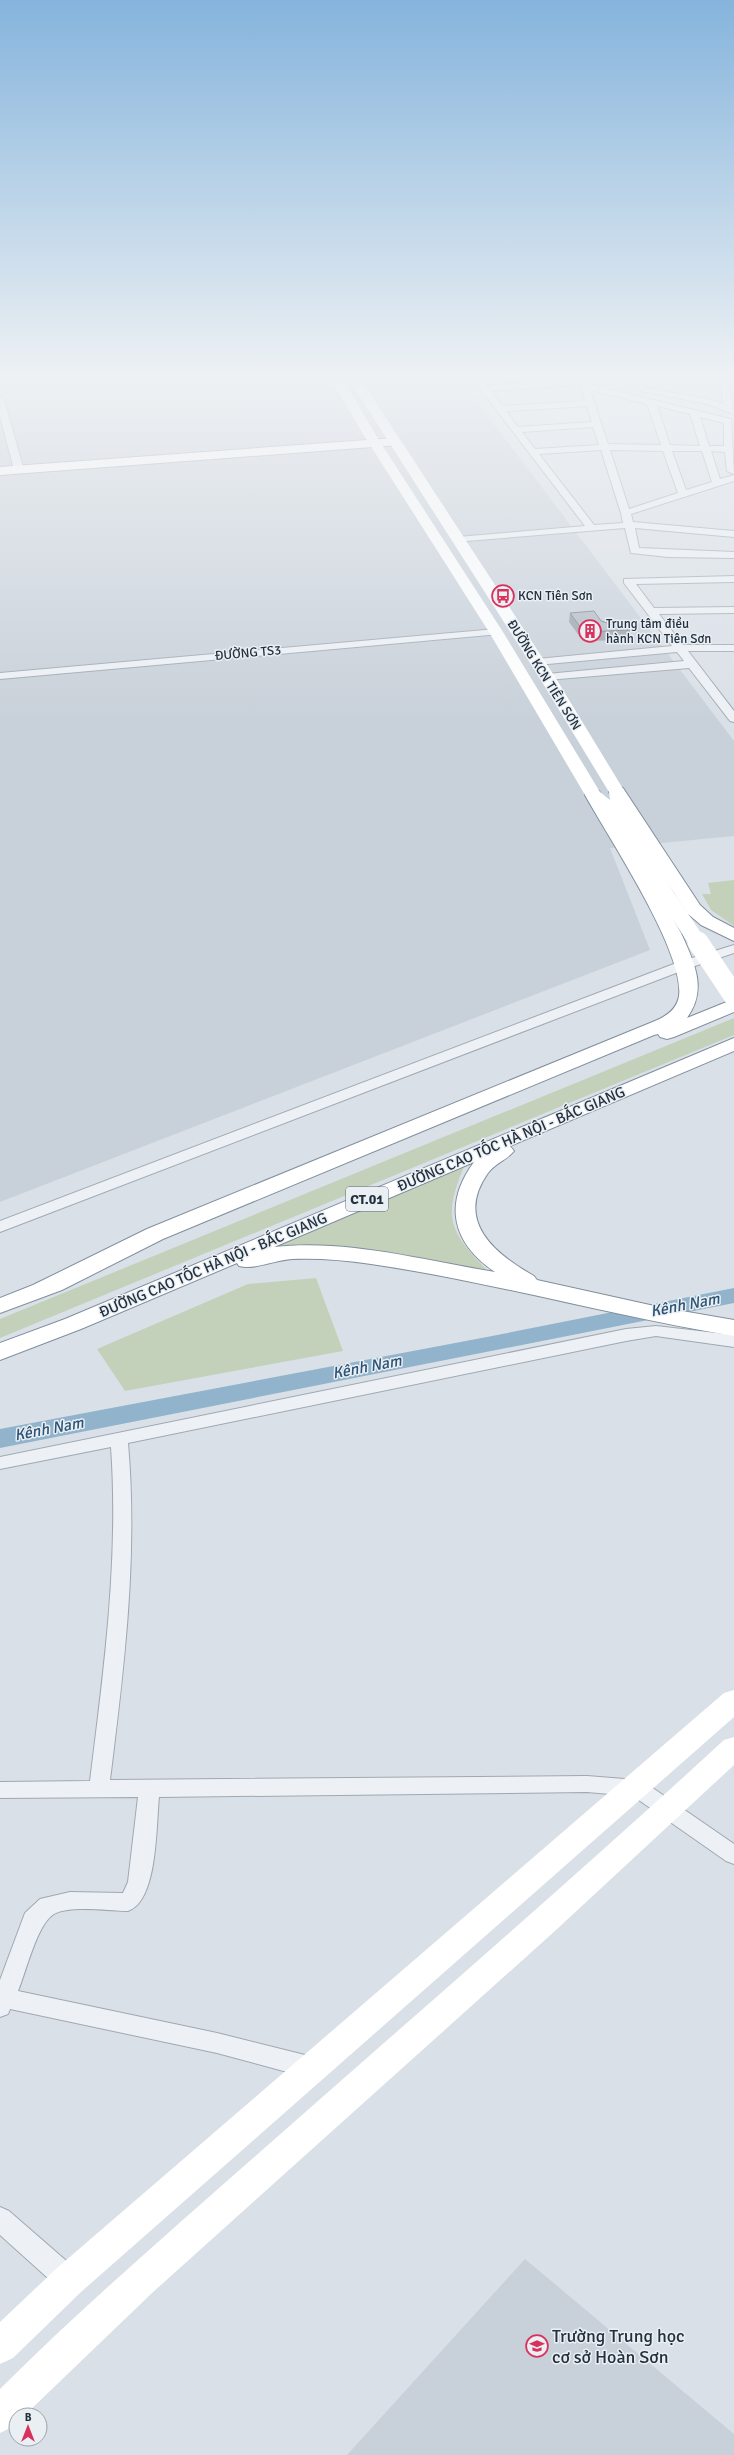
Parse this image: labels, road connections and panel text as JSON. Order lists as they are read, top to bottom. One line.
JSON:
{"streets":{"main road":["ĐƯỜNG KCN TIÊN SƠN","ĐƯỜNG CAO TỐC HÀ NỘI - BẮC GIANG","CT.01"],"street":["ĐƯỜNG TS3"]},"crossings":[["ĐƯỜNG TS3","ĐƯỜNG KCN TIÊN SƠN"],["ĐƯỜNG KCN TIÊN SƠN","CT.01"]],"water":["Kênh Nam"],"places":{"bus stop":["KCN Tiên Sơn"],"building":["Trung tâm điều hành KCN Tiên Sơn"],"school or university":["Trường Trung học cơ sở Hoàn Sơn"]},"north":"top"}
